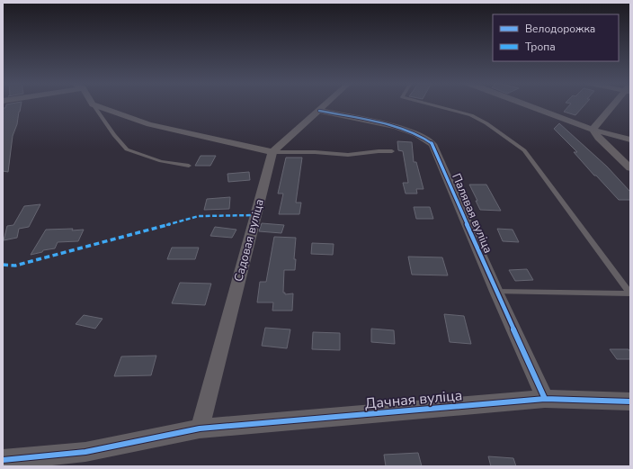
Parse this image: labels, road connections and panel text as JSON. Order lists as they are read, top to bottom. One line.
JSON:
{"streets":{"street":["Палявая вуліца","Садовая вуліца","Дачная вуліца"]},"crossings":[["Палявая вуліца","Дачная вуліца"],["Садовая вуліца","Дачная вуліца"]],"legend":["Велодорожка","Тропа"]}
